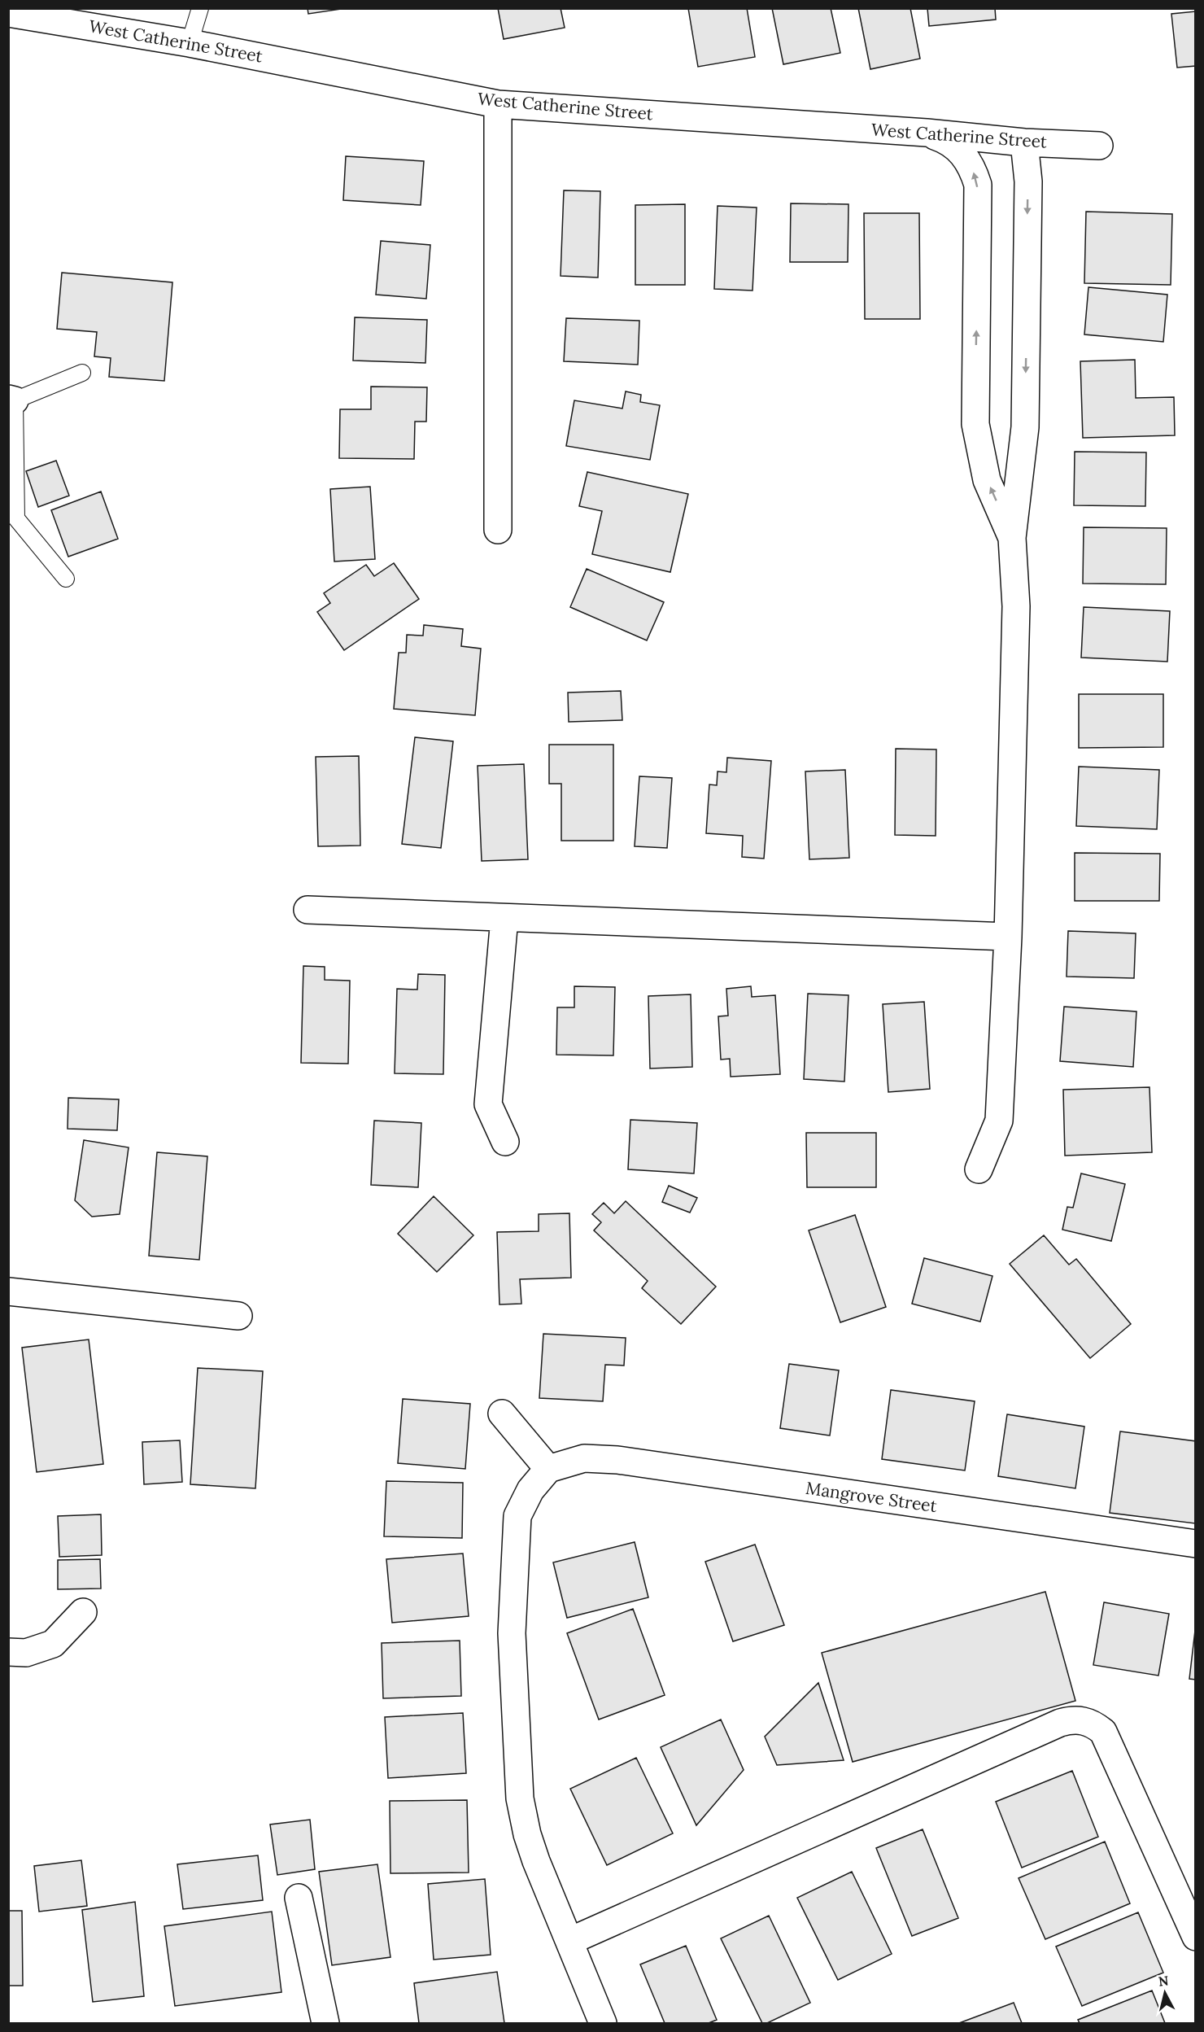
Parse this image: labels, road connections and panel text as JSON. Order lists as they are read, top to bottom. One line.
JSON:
{"streets":{"street":["West Catherine Street","Mangrove Street"]},"north":"top"}
